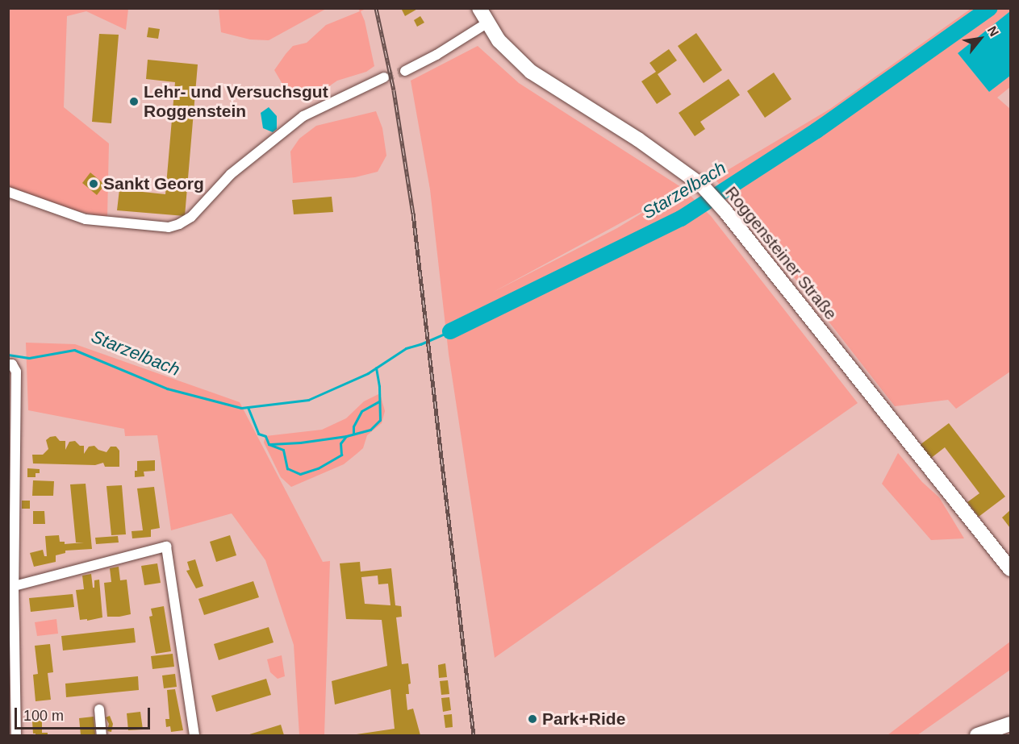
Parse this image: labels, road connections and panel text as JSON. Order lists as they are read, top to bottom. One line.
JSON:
{"streets":{"street":["Roggensteiner Straße"]},"water":["Starzelbach"],"places":["Lehr- und Versuchsgut Roggenstein","Sankt Georg","Park+Ride"],"scale_bar":"100 m","north":"top right"}
